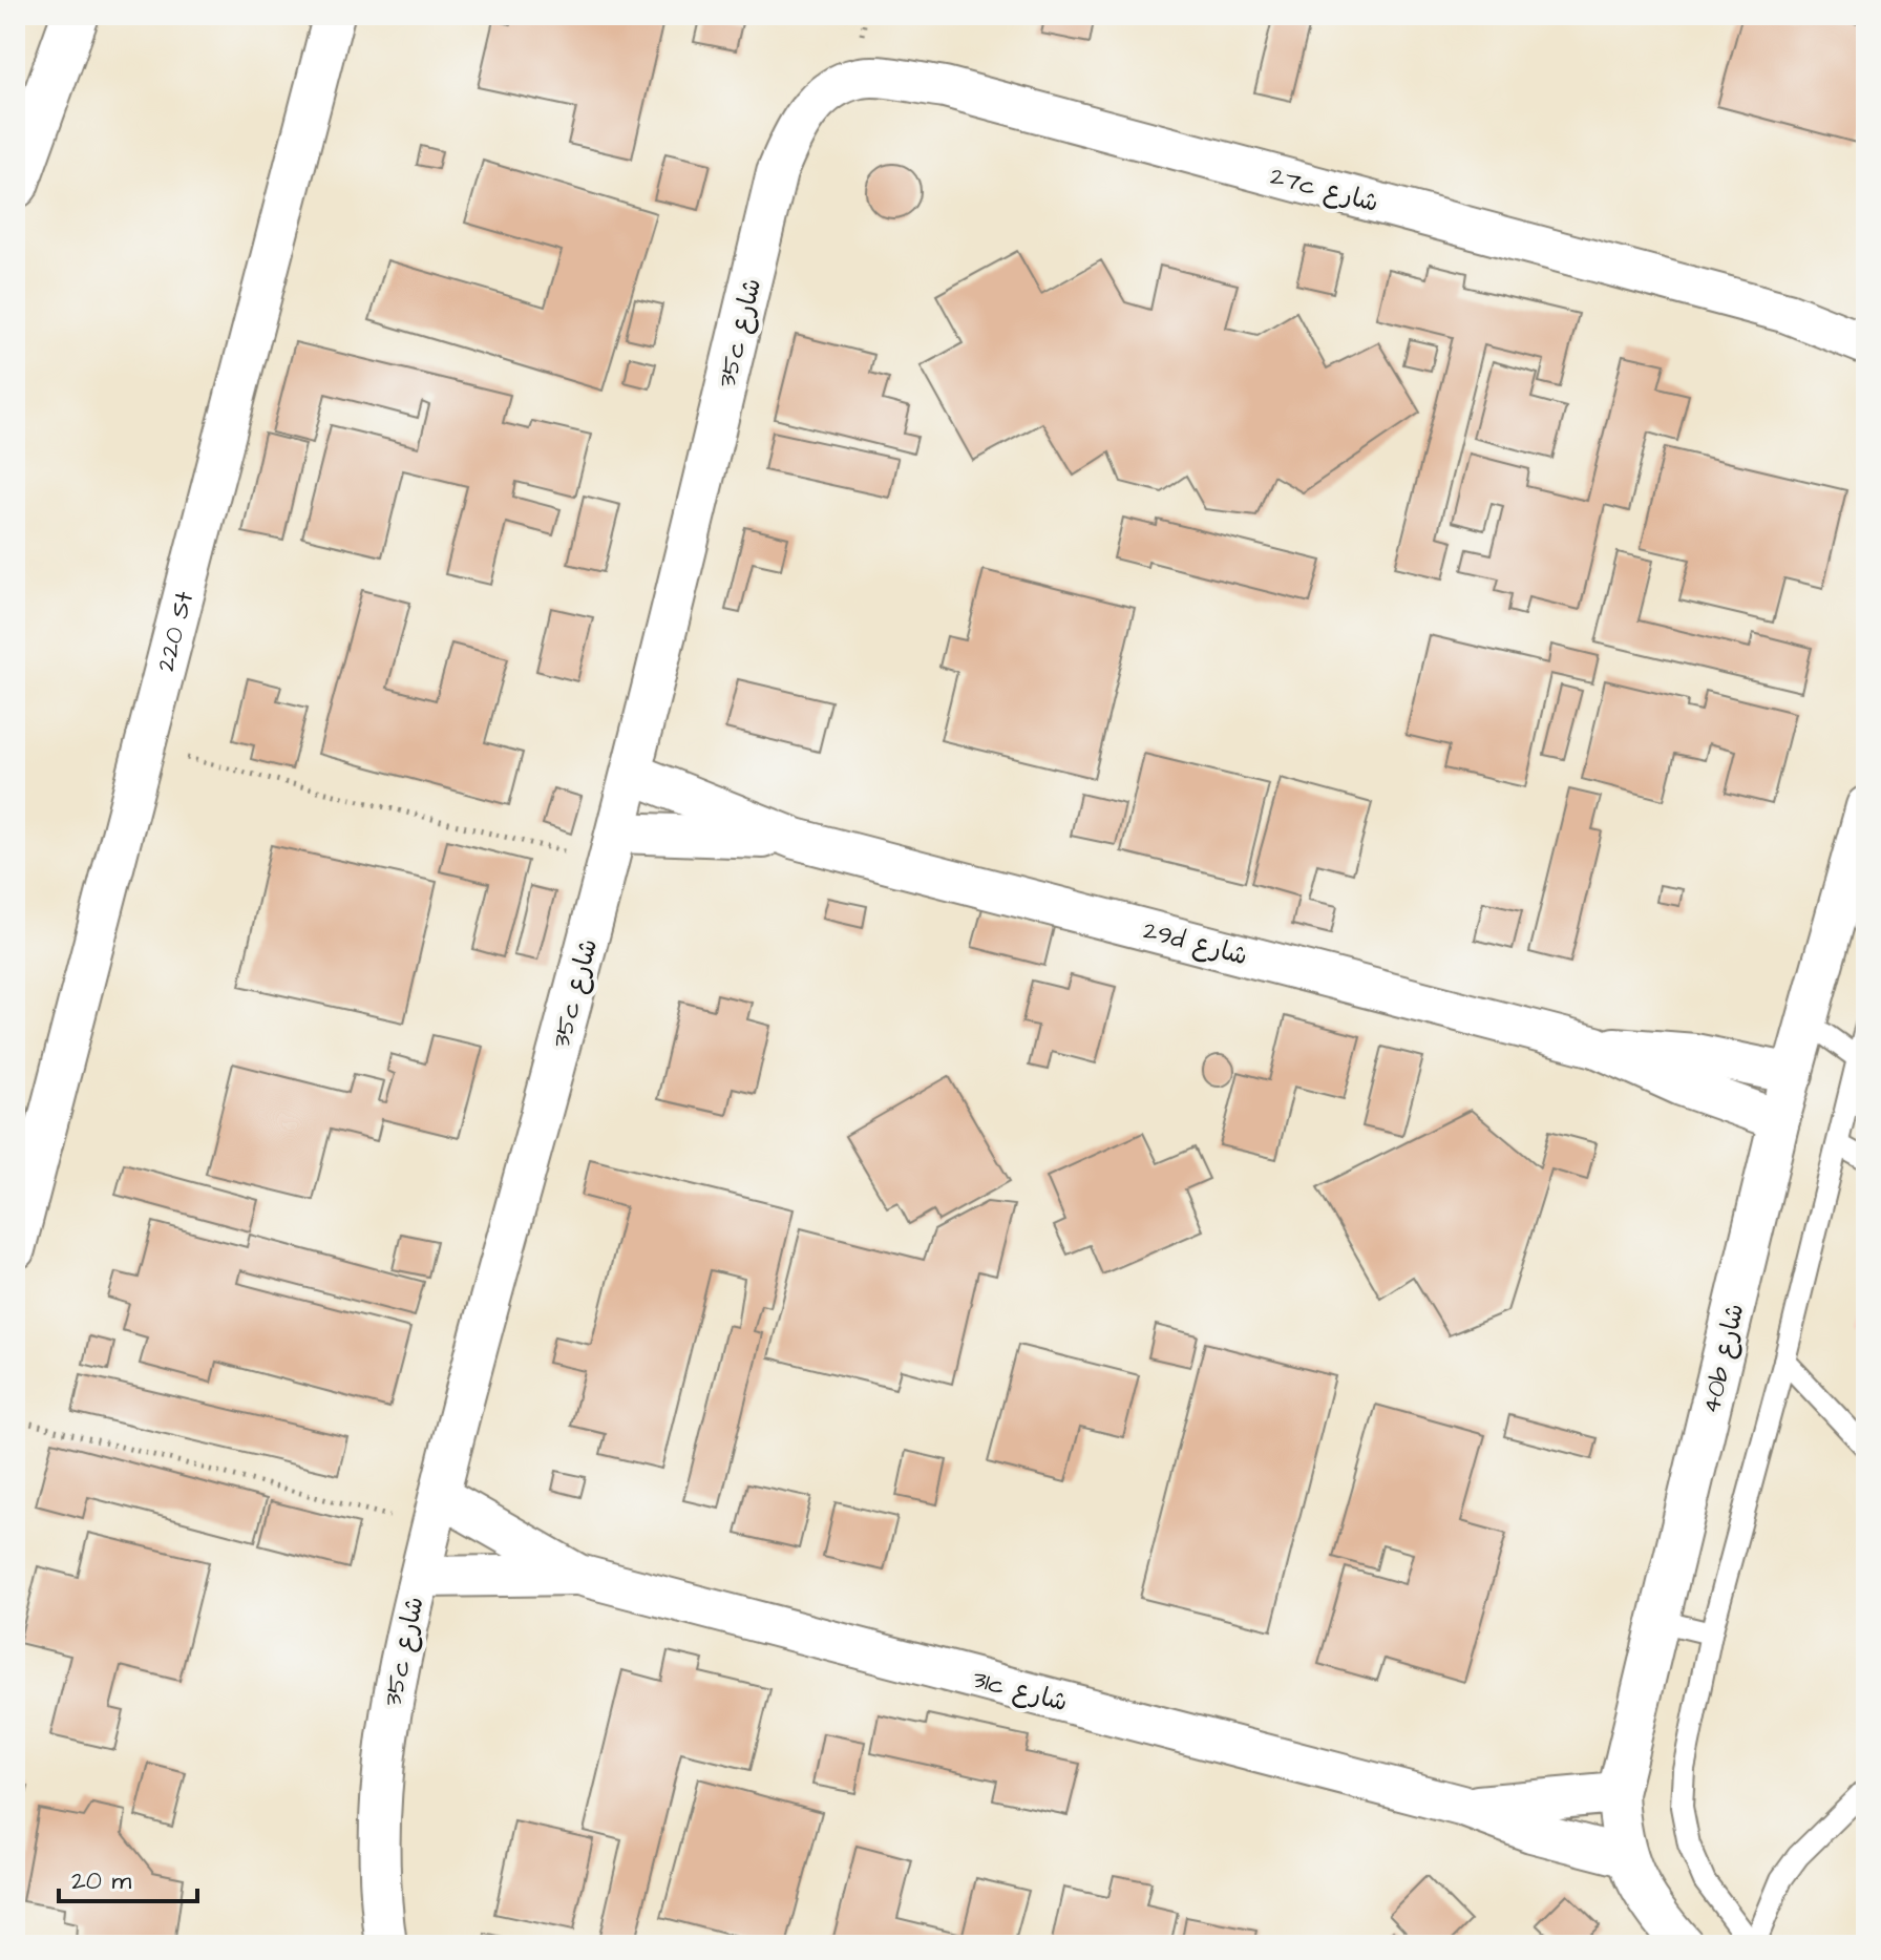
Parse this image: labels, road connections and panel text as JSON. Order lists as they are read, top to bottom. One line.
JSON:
{"streets":{"street":["27c شارع","35c شارع","220 St","29d شارع","40b شارع","31c شارع"]},"crossings":[["27c شارع","35c شارع"],["35c شارع","29d شارع"],["35c شارع","31c شارع"],["29d شارع","40b شارع"],["40b شارع","31c شارع"]],"scale_bar":"20 m"}
